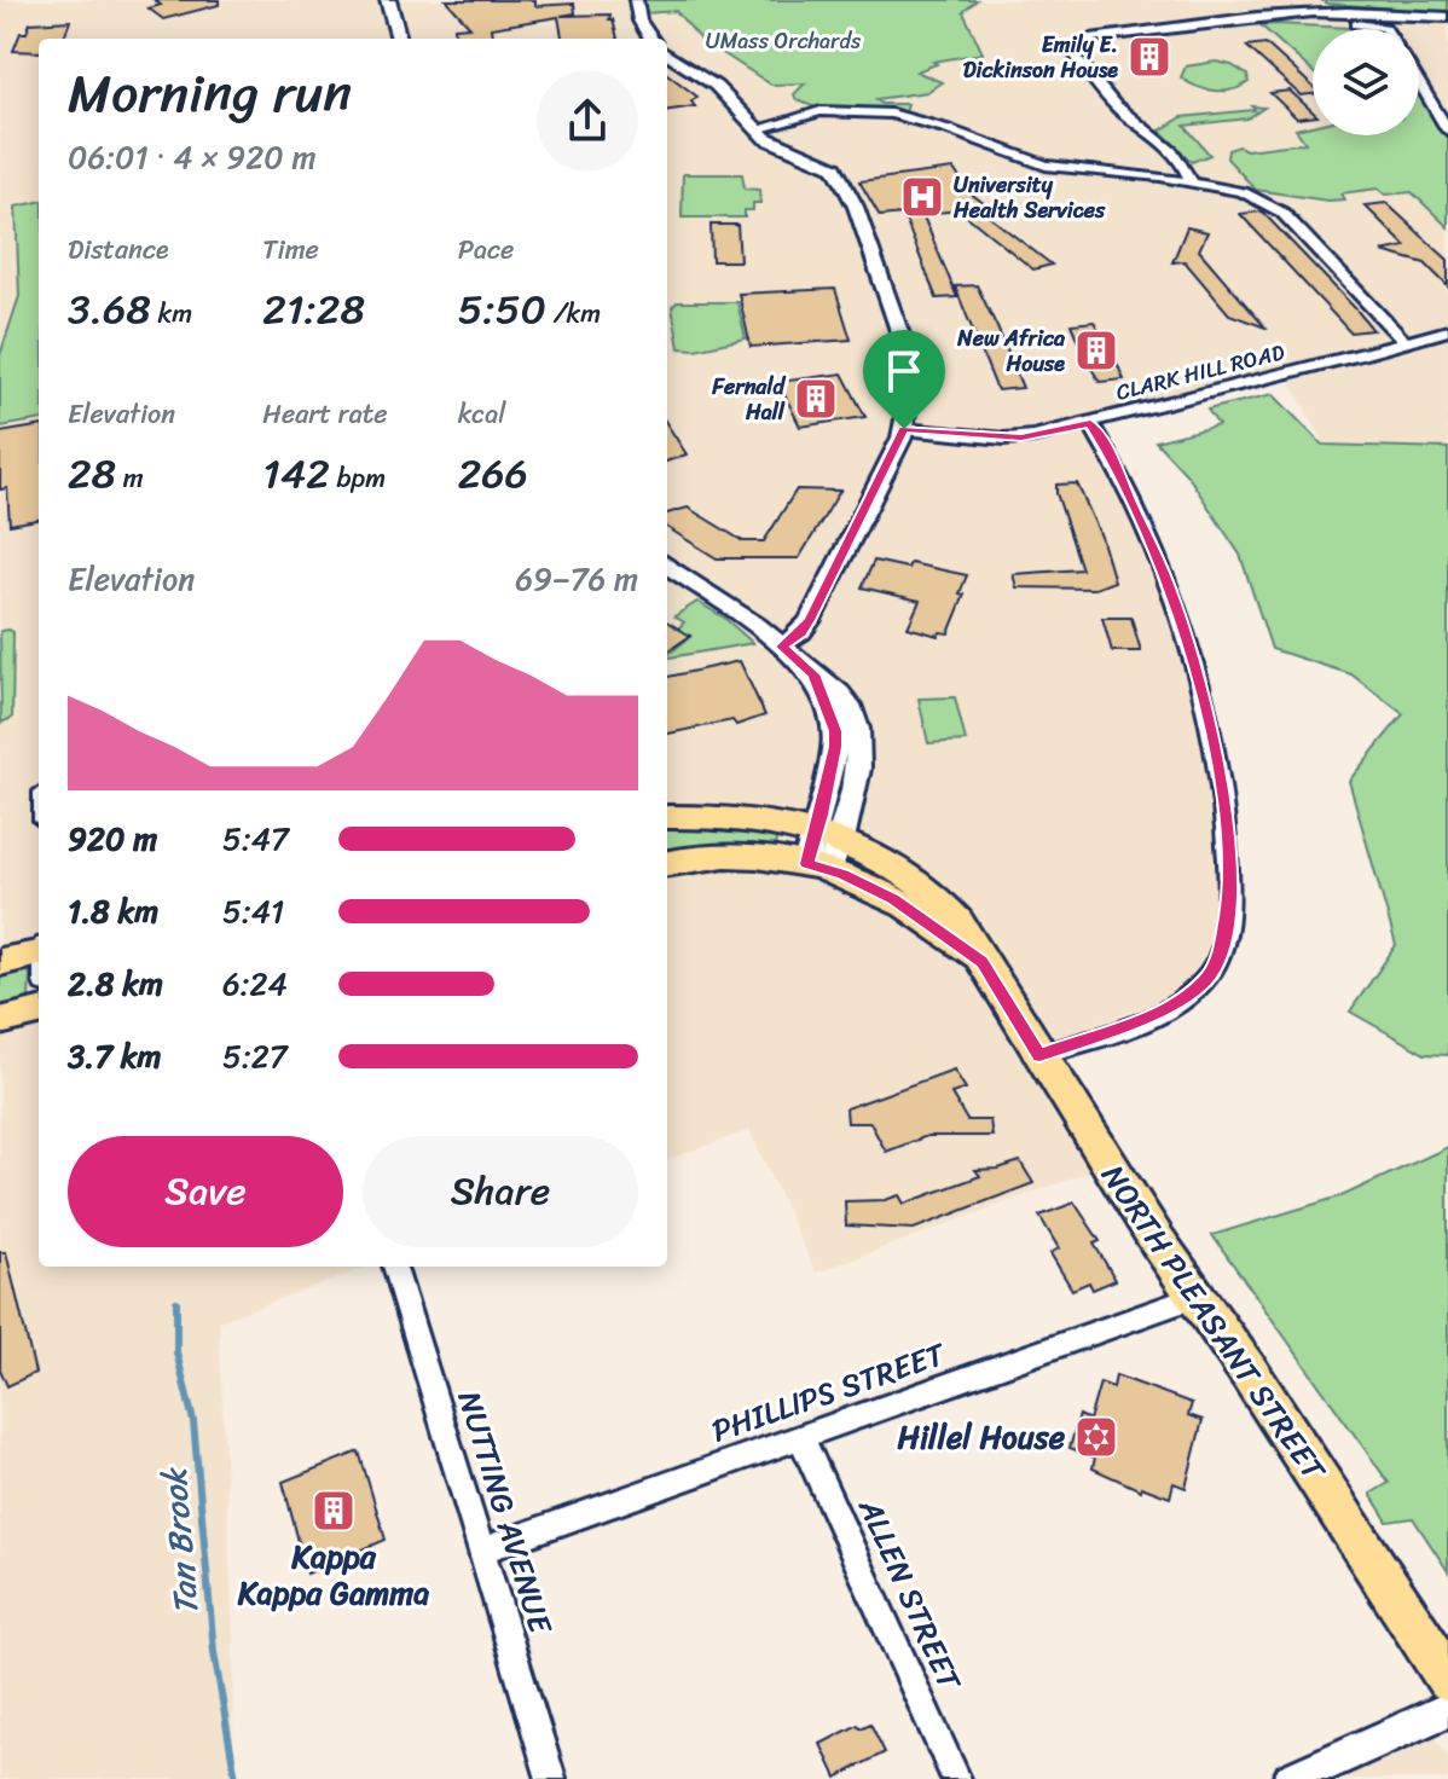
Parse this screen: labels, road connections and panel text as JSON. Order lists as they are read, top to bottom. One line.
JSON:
{"streets":{"main road":["NORTH PLEASANT STREET"],"street":["CLARK HILL ROAD","PHILLIPS STREET","NUTTING AVENUE","ALLEN STREET"]},"crossings":[["NORTH PLEASANT STREET","PHILLIPS STREET"],["PHILLIPS STREET","NUTTING AVENUE"],["PHILLIPS STREET","ALLEN STREET"]],"water":["Tan Brook"],"parks":["UMass Orchards"],"places":{"building":["Emily E. Dickinson House","New Africa House","Fernald Hall","Kappa Kappa Gamma"],"hospital":["University Health Services"],"synagogue":["Hillel House"]},"page":{"heading":["Morning run","06:01 · 4 × 920 m"],"stats":[["Distance","3.68 km"],["Time","21:28"],["Pace","5:50 /km"],["Elevation","28 m"],["Heart rate","142 bpm"],["kcal","266"]],"chart":["Elevation","69–76 m"],"list":[{"name":"920 m","note":"5:47"},{"name":"1.8 km","note":"5:41"},{"name":"2.8 km","note":"6:24"},{"name":"3.7 km","note":"5:27"}],"buttons":["Save","Share"]}}
